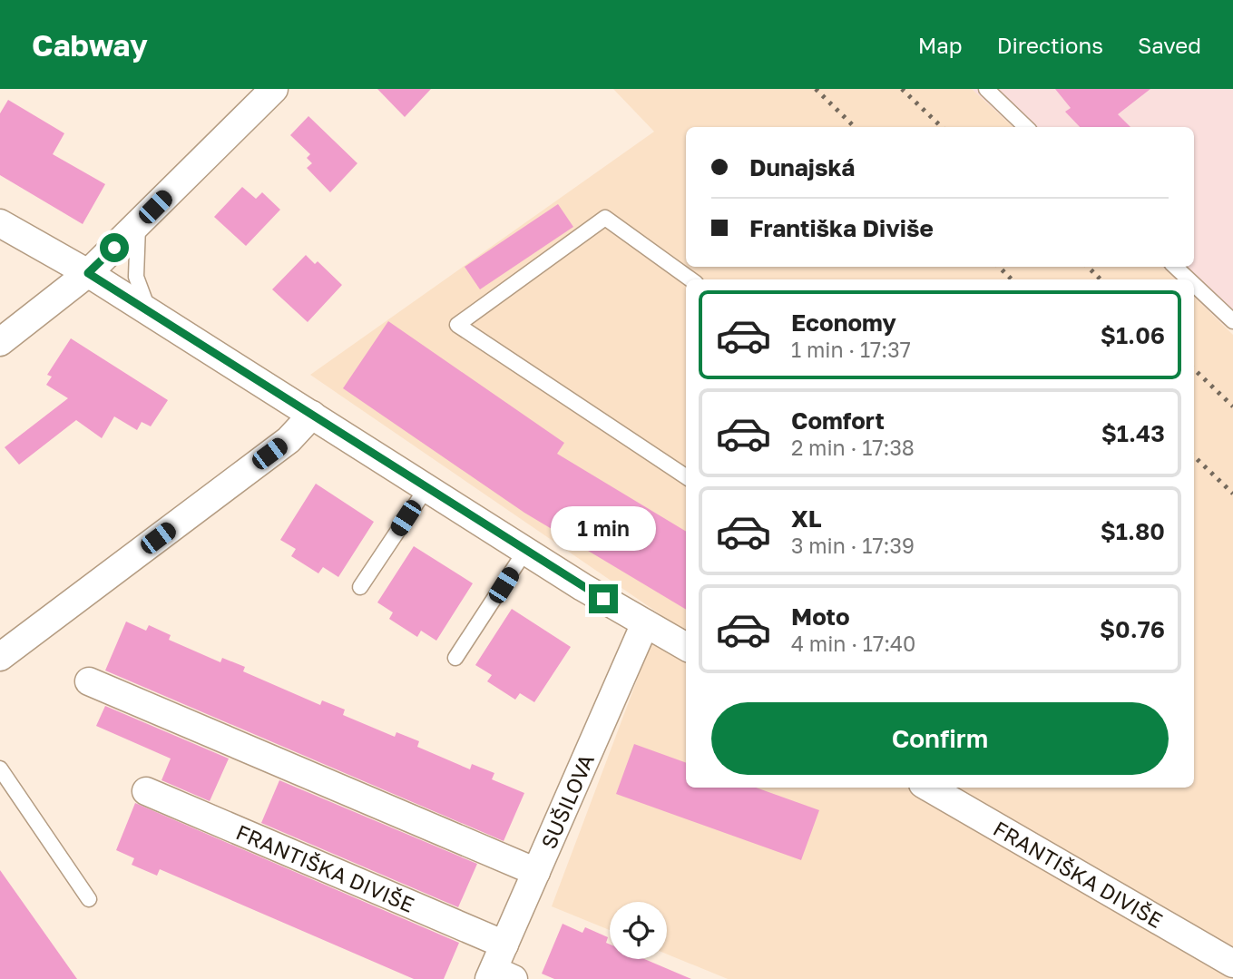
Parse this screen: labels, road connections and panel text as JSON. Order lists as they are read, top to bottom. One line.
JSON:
{"streets":{"street":["SUŠILOVA","FRANTIŠKA DIVIŠE"]},"crossings":[["SUŠILOVA","FRANTIŠKA DIVIŠE"]],"page":{"header":"Cabway","nav":["Map","Directions","Saved"],"banner":["Dunajská","Františka Diviše"],"list":[{"name":"Economy","note":"1 min · 17:37","value":"$1.06"},{"name":"Comfort","note":"2 min · 17:38","value":"$1.43"},{"name":"XL","note":"3 min · 17:39","value":"$1.80"},{"name":"Moto","note":"4 min · 17:40","value":"$0.76"}],"bubble":"1 min","buttons":"Confirm"}}
